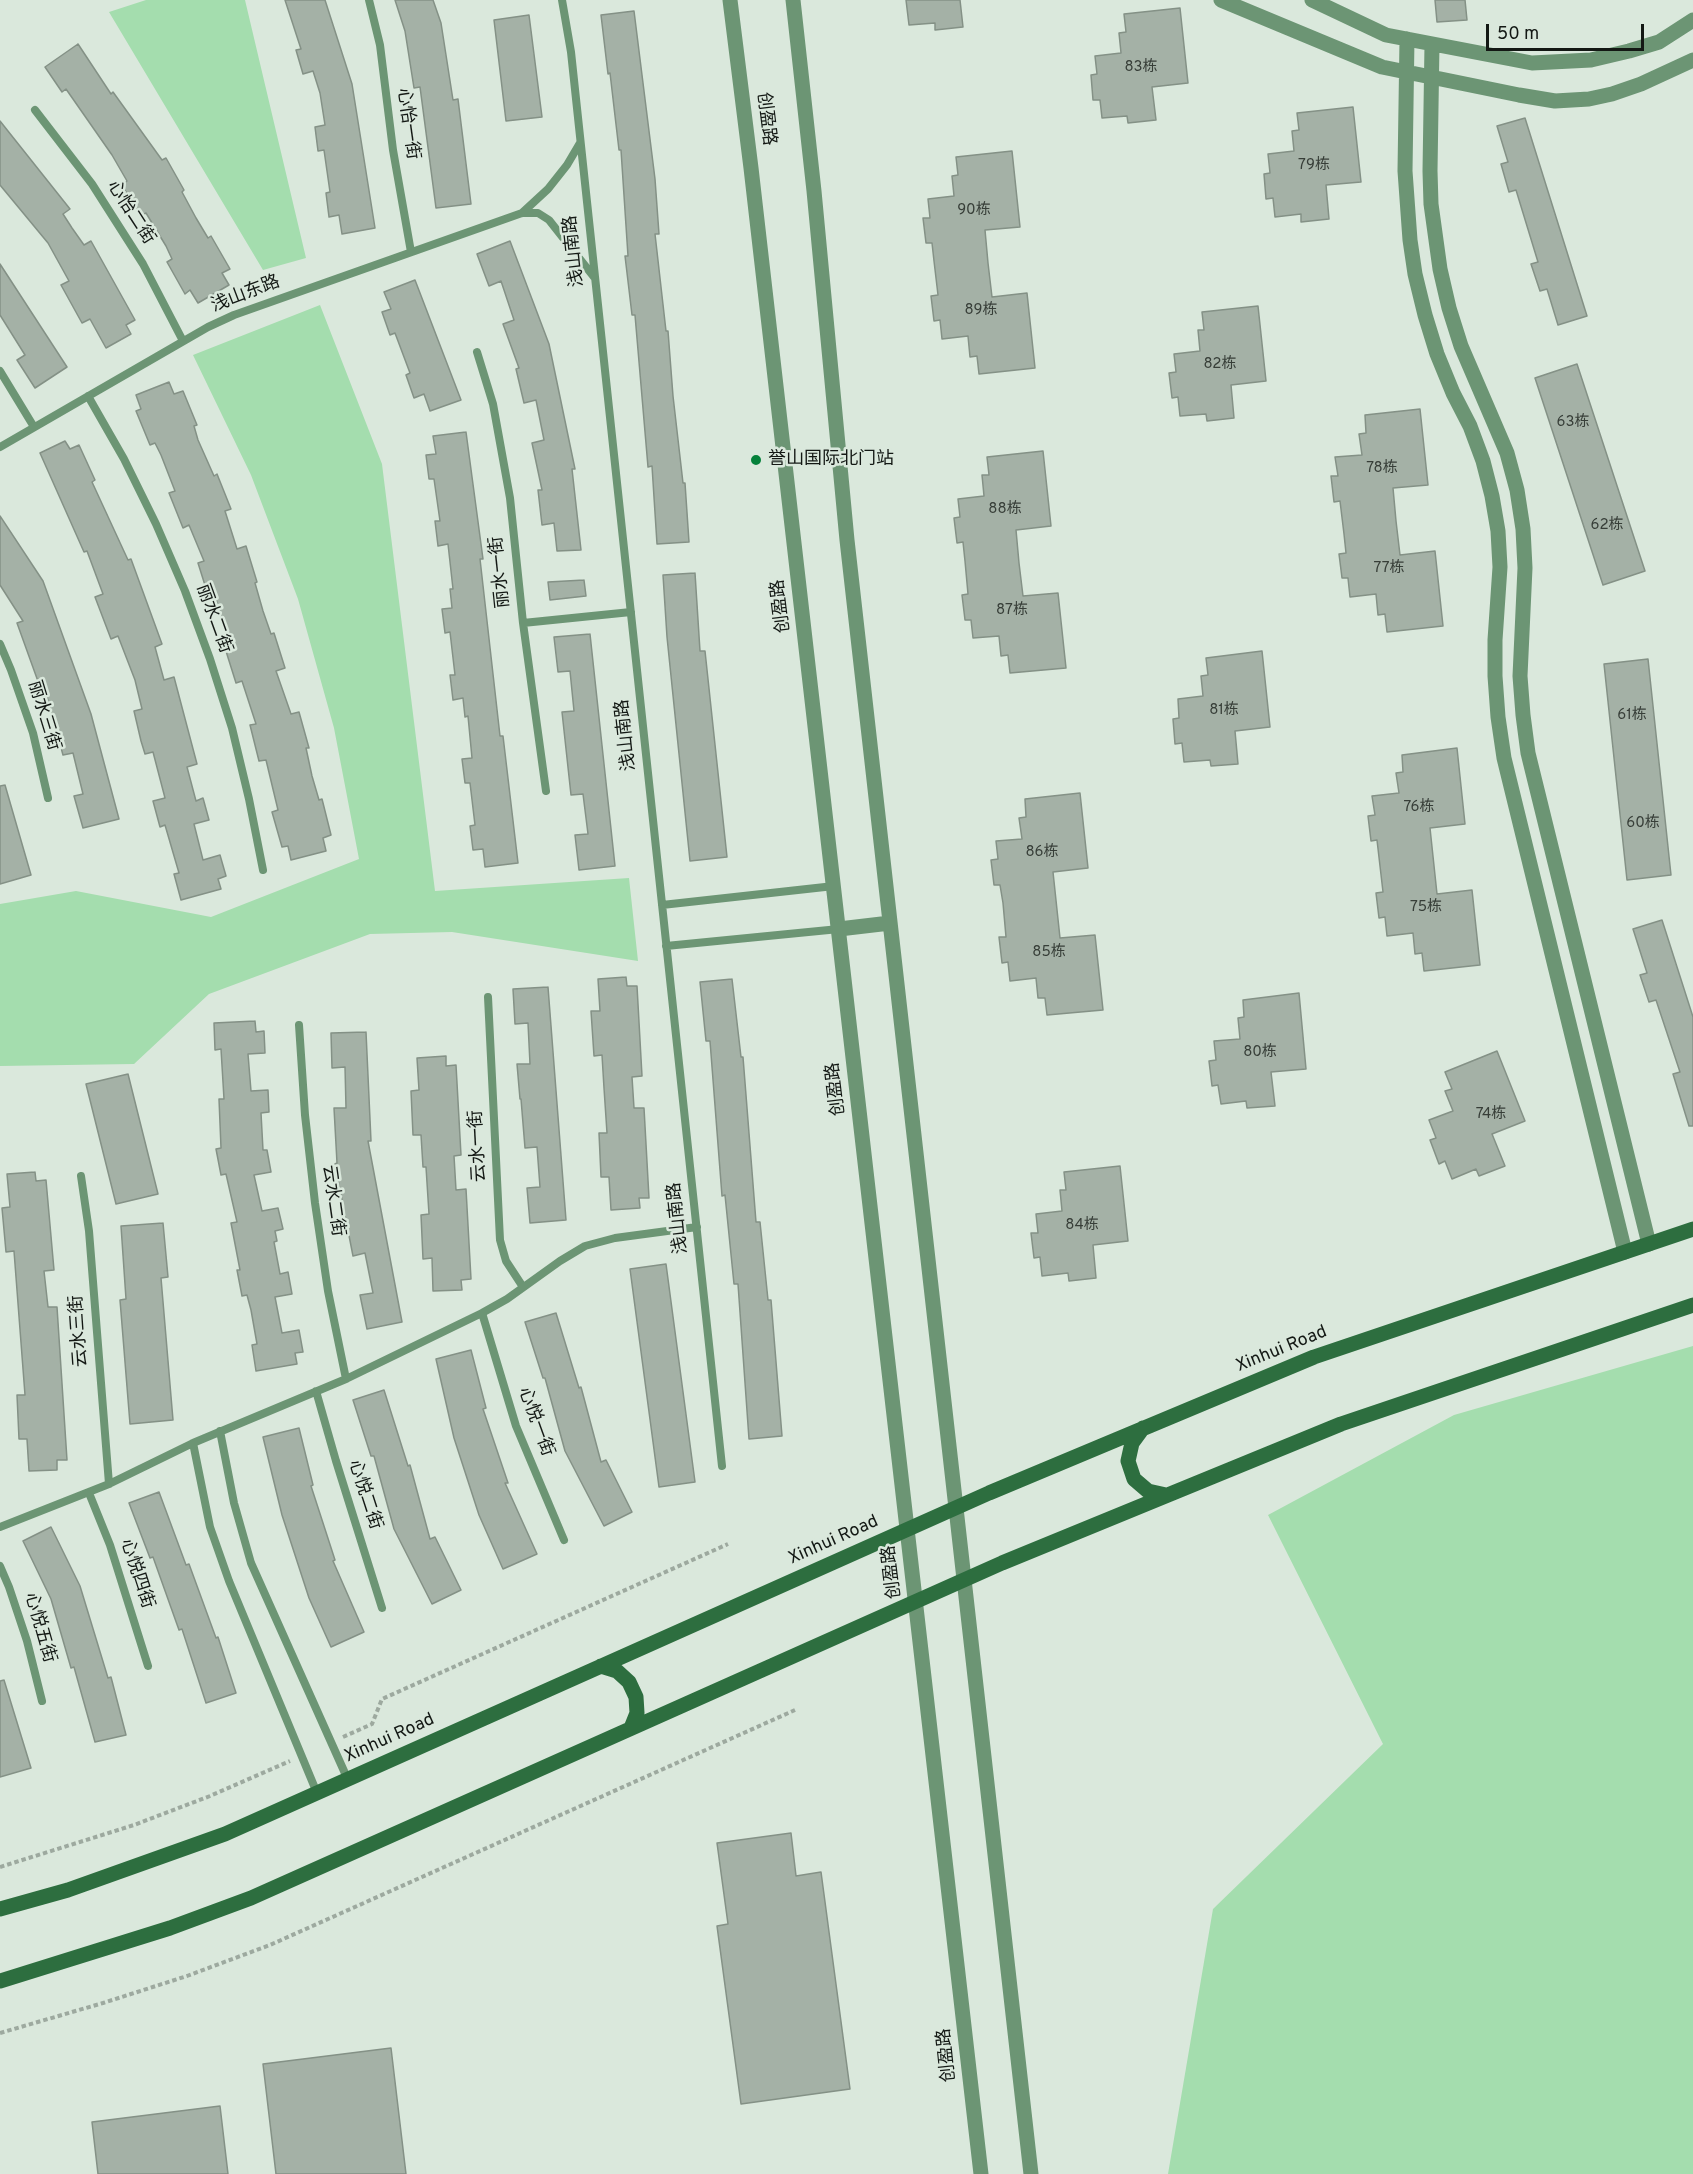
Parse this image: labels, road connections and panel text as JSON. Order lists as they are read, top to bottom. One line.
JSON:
{"streets":{"main road":["Xinhui Road"],"street":["创盈路"],"lane":["心怡一街","心怡二街","浅山南路","浅山东路","丽水一街","丽水二街","丽水三街","云水一街","云水二街","云水三街","心悦一街","心悦二街","心悦四街","心悦五街"]},"crossings":[["创盈路","Xinhui Road"],["心怡一街","浅山东路"],["心怡二街","浅山东路"],["浅山南路","浅山东路"],["浅山东路","丽水二街"]],"places":["誉山国际北门站"],"house_numbers":["83栋","79栋","90栋","89栋","82栋","63栋","78栋","88栋","62栋","77栋","87栋","81栋","61栋","76栋","60栋","86栋","75栋","85栋","80栋","74栋","84栋"],"scale_bar":"50 m"}
